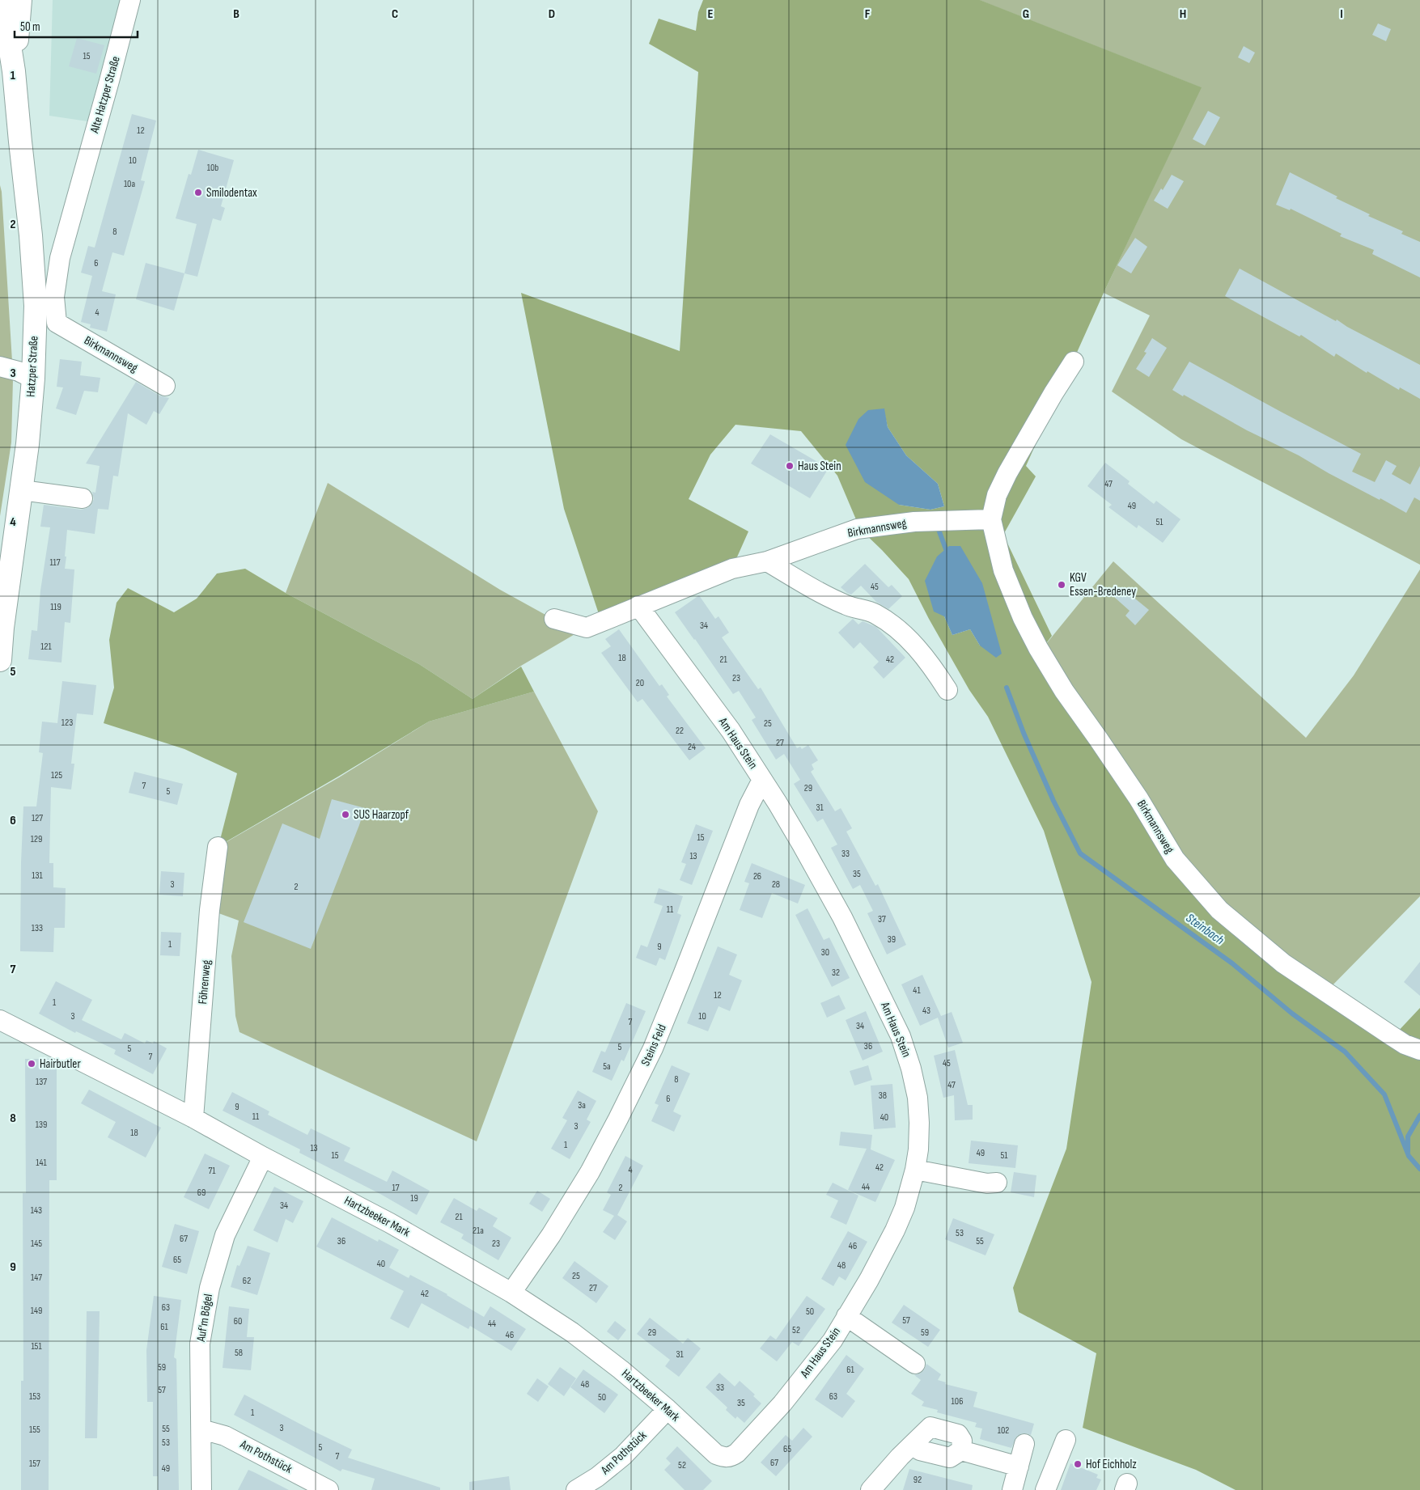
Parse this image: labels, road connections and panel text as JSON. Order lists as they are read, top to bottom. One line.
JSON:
{"streets":{"main road":["Hatzper Straße"],"street":["Alte Hatzper Straße","Birkmannsweg","Am Haus Stein","Föhrenweg","Steins Feld","Hartzbeeker Mark","Auf'm Bögel","Am Pothstück"]},"crossings":[["Alte Hatzper Straße","Birkmannsweg"],["Birkmannsweg","Am Haus Stein"],["Am Haus Stein","Steins Feld"],["Am Haus Stein","Hartzbeeker Mark"],["Föhrenweg","Hartzbeeker Mark"],["Steins Feld","Hartzbeeker Mark"],["Hartzbeeker Mark","Auf'm Bögel"],["Hartzbeeker Mark","Am Pothstück"],["Auf'm Bögel","Am Pothstück"]],"water":["Steinbach"],"places":["Smilodentax","Haus Stein","KGV Essen-Bredeney","SUS Haarzopf","Hairbutler","Hof Eichholz"],"house_numbers":["15","12","10","10b","10a","8","6","4","47","49","51","117","45","119","34","121","18","21","42","23","20","123","25","22","27","24","125","7","29","5","31","127","15","129","33","13","35","131","26","3","28","2","11","37","133","39","1","9","30","32","41","12","1","43","3","10","7","34","36","5","5","7","45","5a","8","137","47","38","6","3a","9","11","40","139","3","18","1","13","49","15","51","141","42","4","71","44","17","2","69","19","34","143","21","21a","53","67","36","55","145","23","46","65","40","48","25","147","62","27","42","63","149","50","57","60","44","61","52","29","59","46","151","58","31","59","61","48","33","57","153","63","50","106","35","1","3","55","155","102","53","5","65","7","67","157","52","49","92"],"scale_bar":"50 m","grid":{"columns":["B","C","D","E","F","G","H","I"],"rows":["1","2","3","4","5","6","7","8","9"]}}
